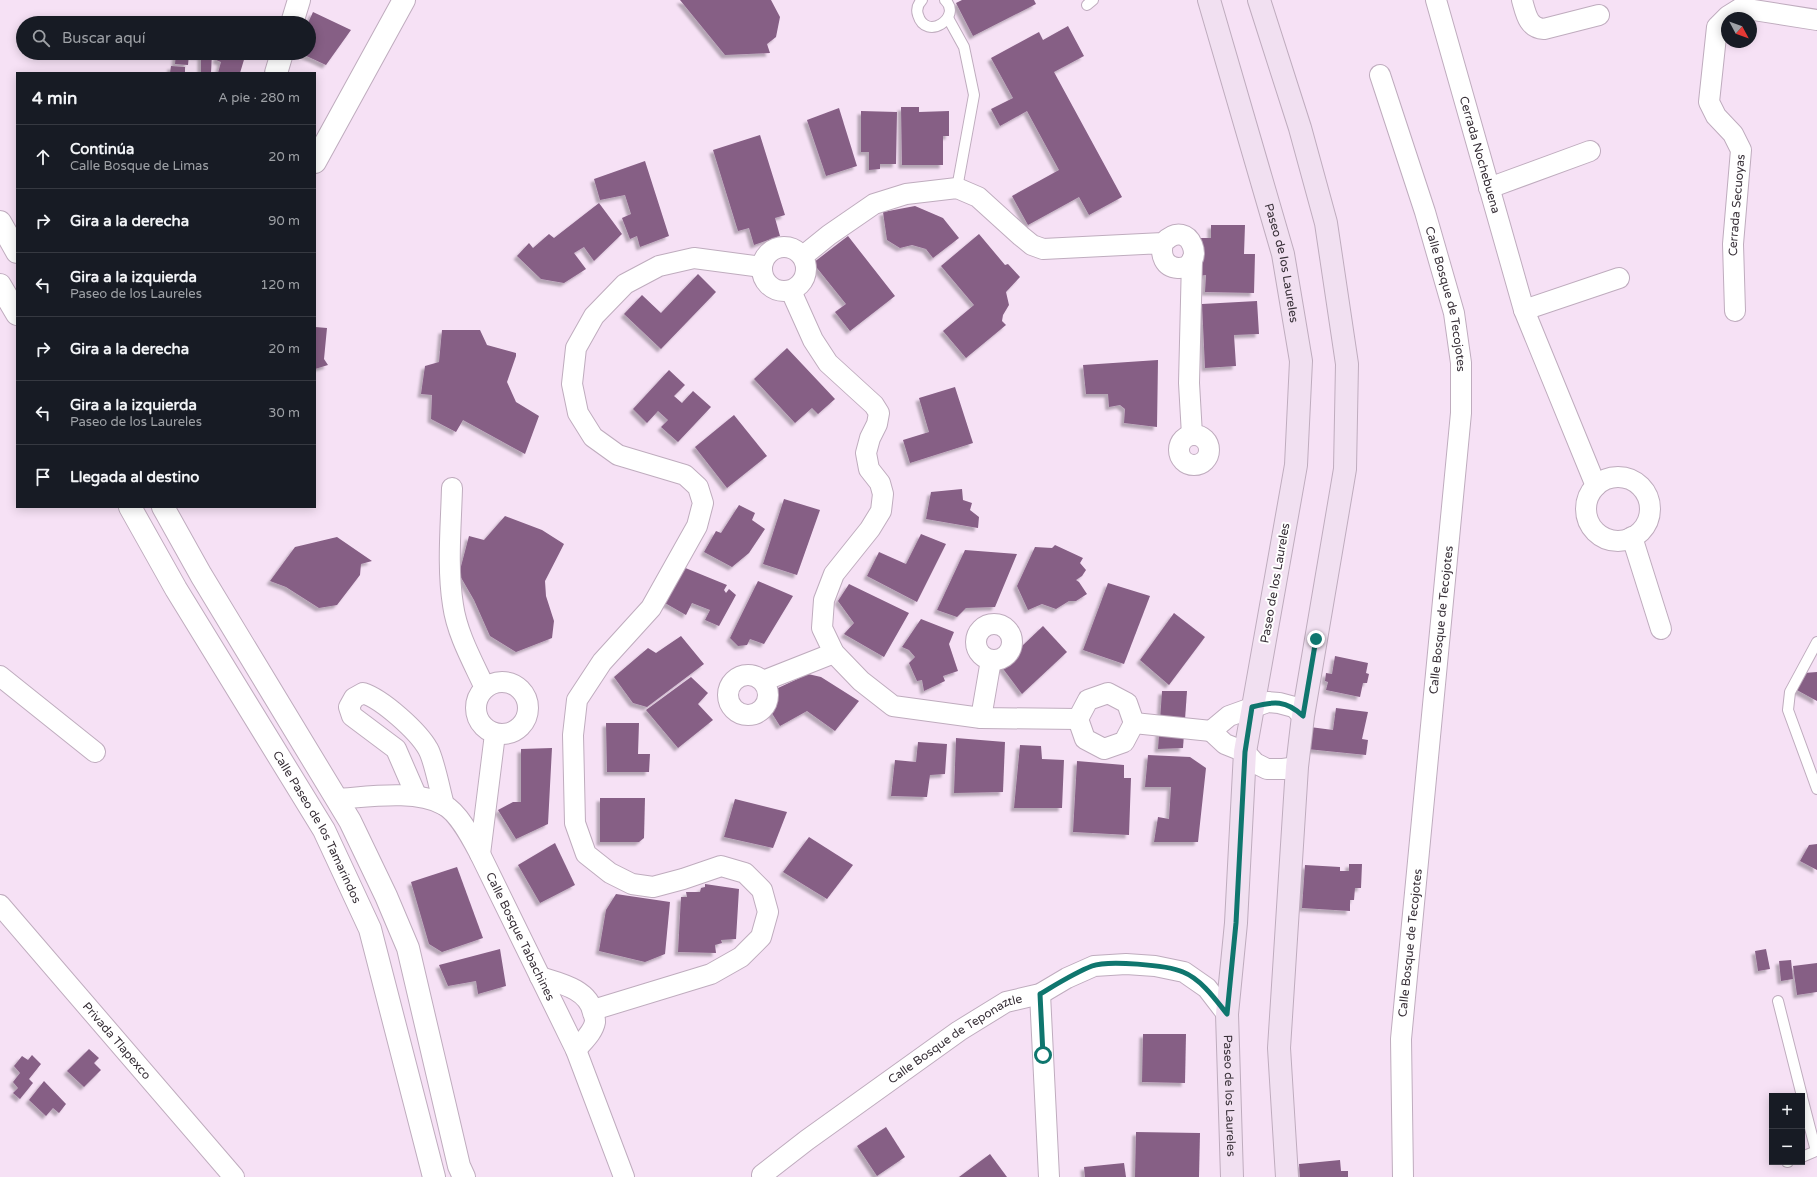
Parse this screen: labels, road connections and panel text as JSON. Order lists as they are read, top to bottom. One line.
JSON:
{"streets":{"main road":["Paseo de los Laureles"],"street":["Cerrada Nochebuena","Cerrada Secuoyas","Calle Bosque de Tecojotes","Calle Paseo de los Tamarindos","Calle Bosque Tabachines","Calle Bosque de Teponaztle","Privada Tlapexco"]},"crossings":[["Paseo de los Laureles","Calle Bosque de Teponaztle"]],"north":"bottom right","page":{"search":"Buscar aquí","heading":["4 min","A pie · 280 m"],"list":[["Continúa","Calle Bosque de Limas","20 m"],["Gira a la derecha","90 m"],["Gira a la izquierda","Paseo de los Laureles","120 m"],["Gira a la derecha","20 m"],["Gira a la izquierda","Paseo de los Laureles","30 m"],"Llegada al destino"],"map_buttons":["+","−"]}}
